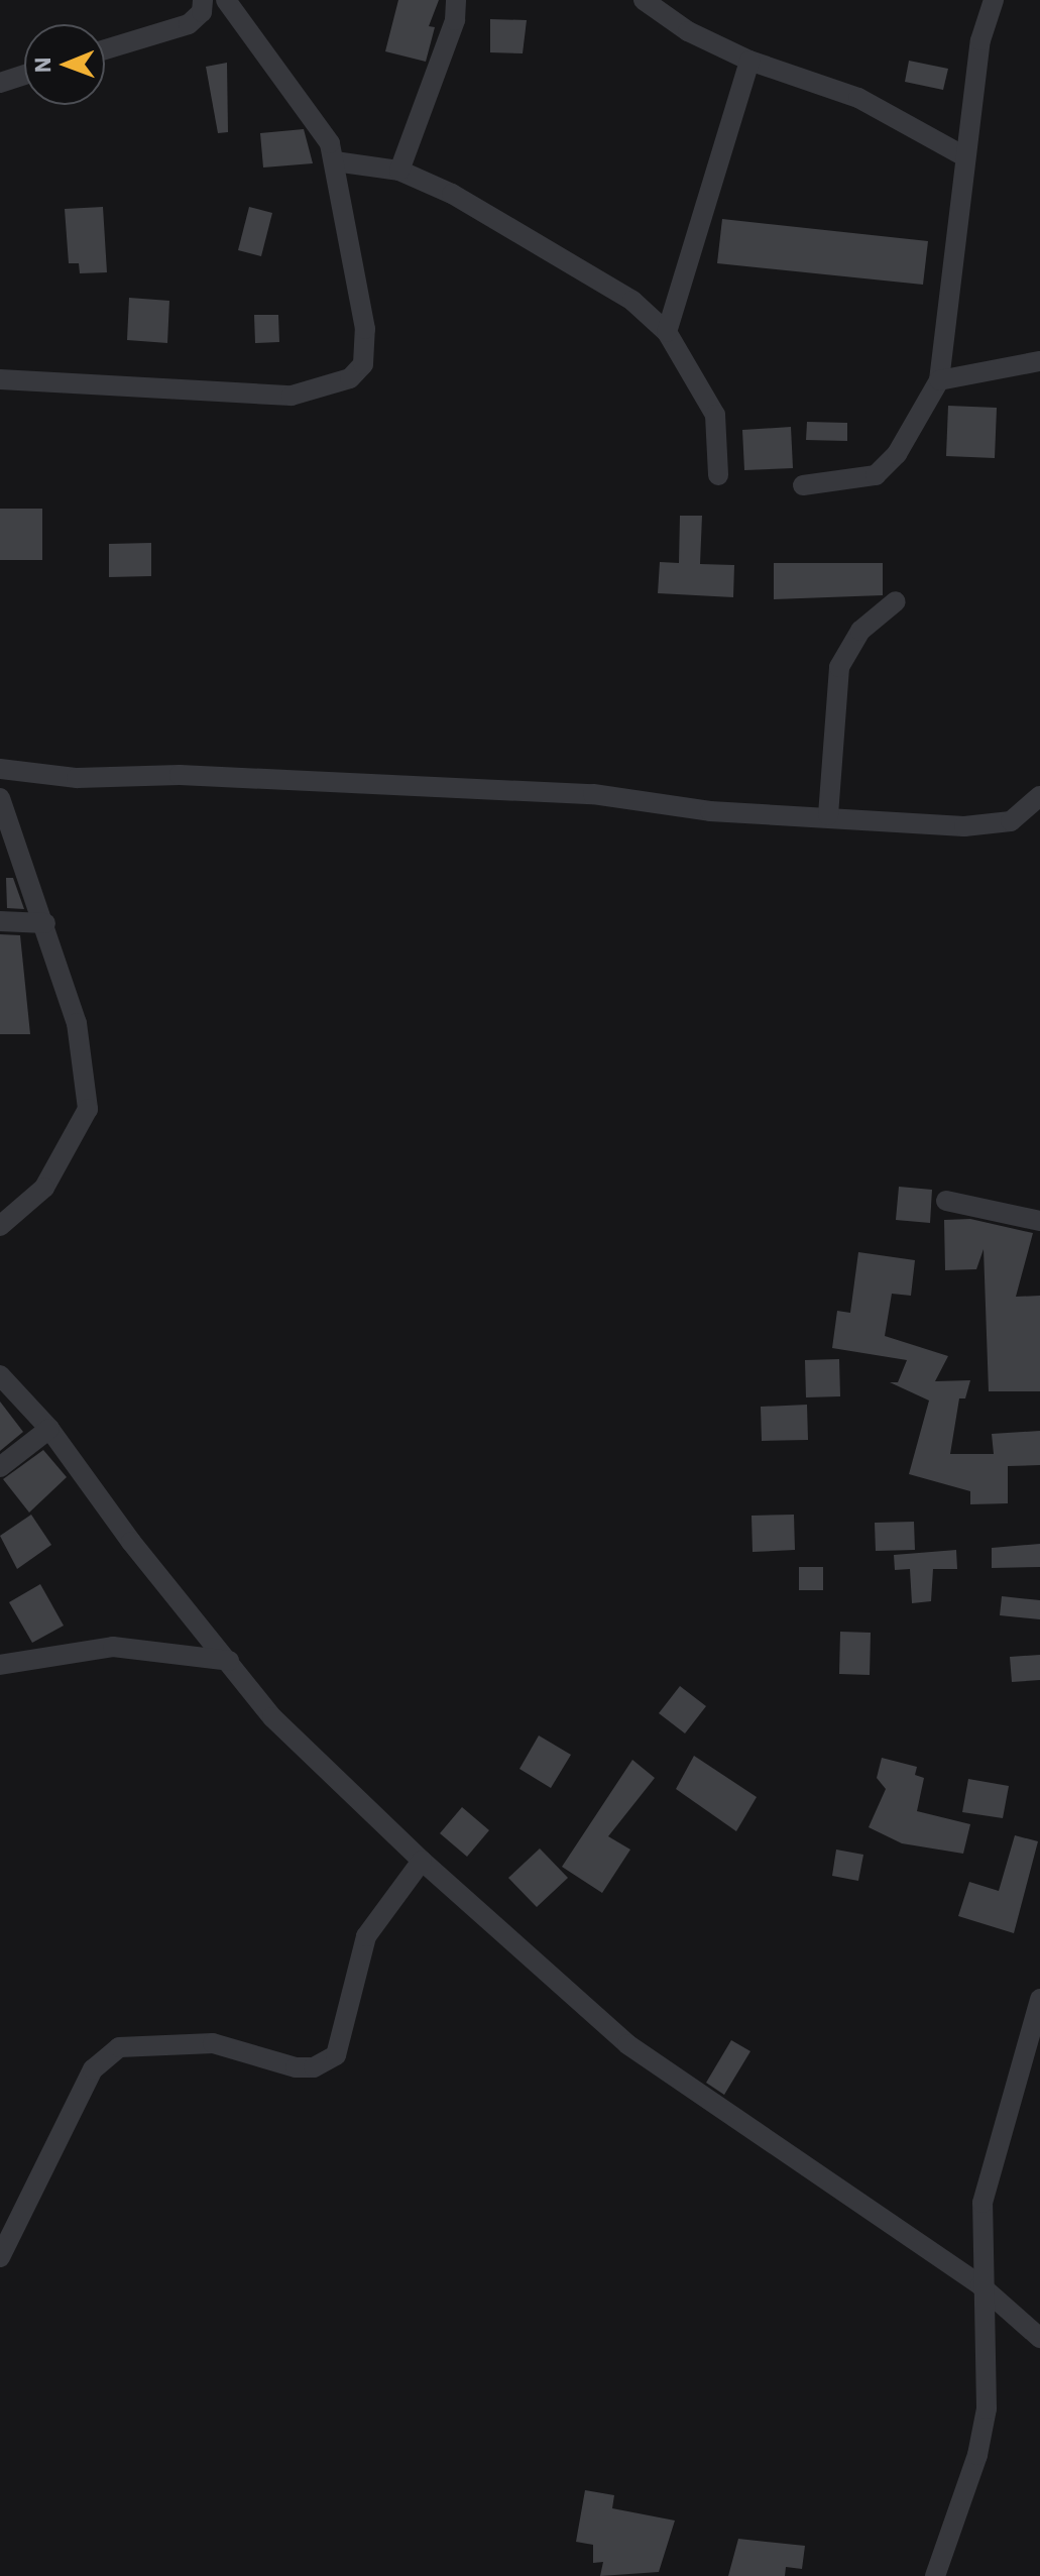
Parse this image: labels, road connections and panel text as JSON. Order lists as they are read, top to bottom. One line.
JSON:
{"north":"left"}
